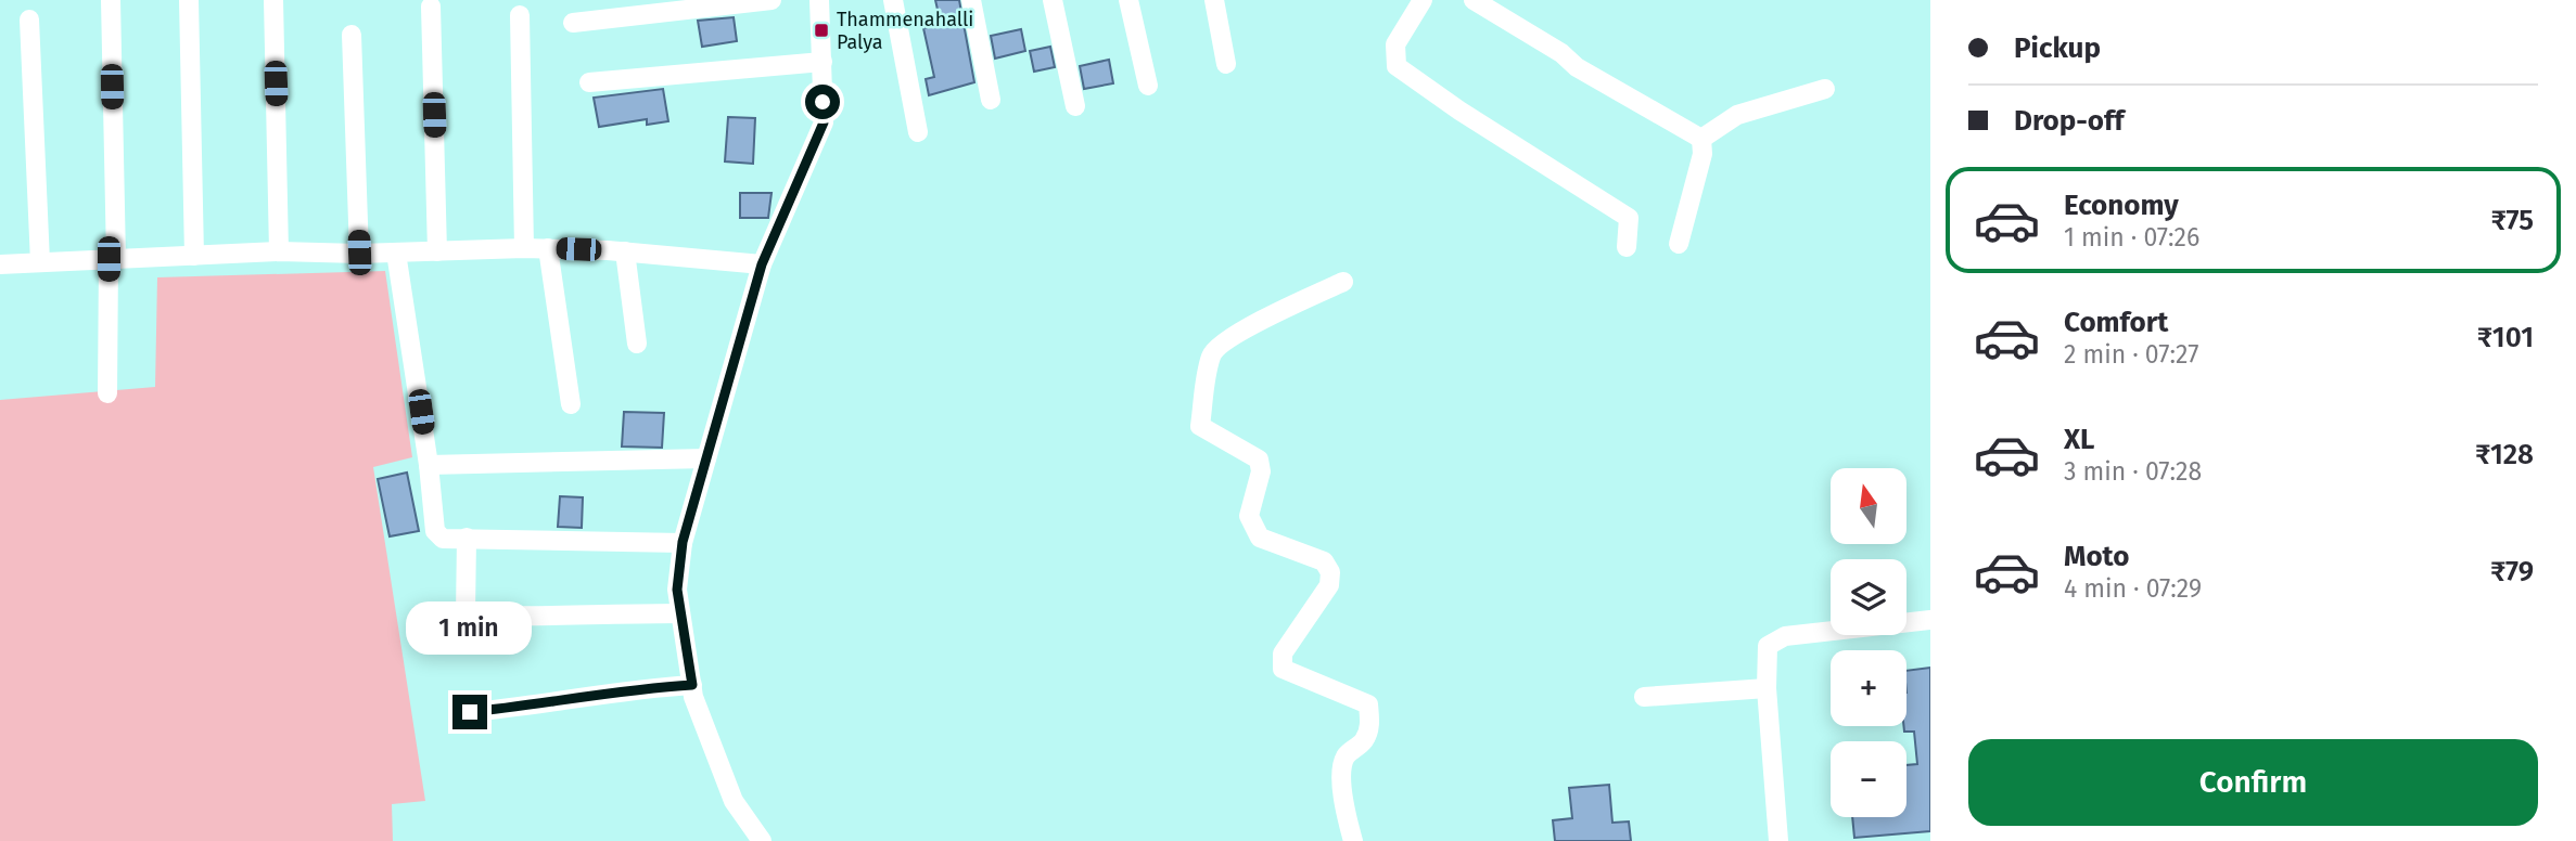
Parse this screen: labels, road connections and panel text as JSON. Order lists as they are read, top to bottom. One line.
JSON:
{"places":{"transit":["Thammenahalli Palya"]},"north":"top","page":{"banner":["Pickup","Drop-off"],"list":[{"name":"Economy","note":"1 min · 07:26","value":"₹75"},{"name":"Comfort","note":"2 min · 07:27","value":"₹101"},{"name":"XL","note":"3 min · 07:28","value":"₹128"},{"name":"Moto","note":"4 min · 07:29","value":"₹79"}],"map_buttons":["+","−"],"bubble":"1 min","buttons":"Confirm"}}
